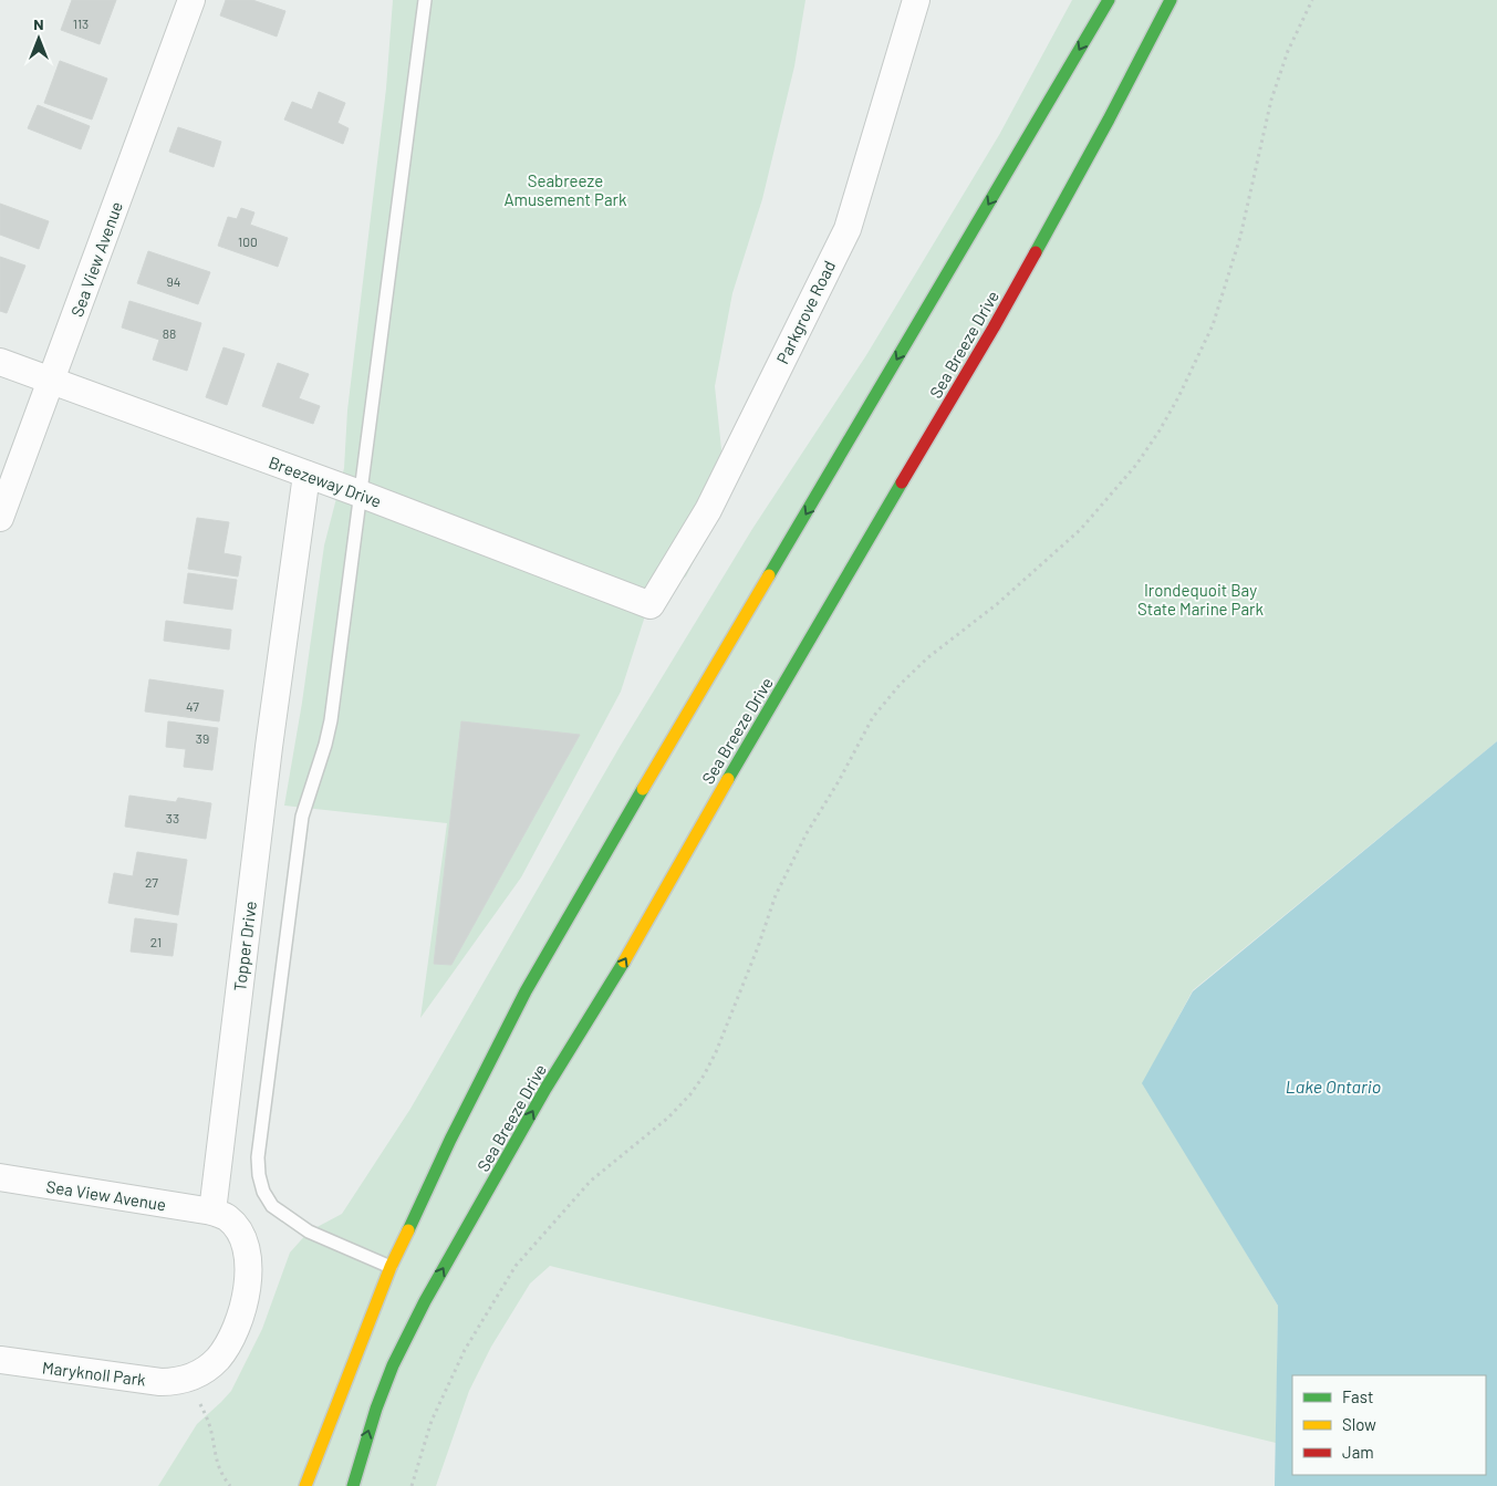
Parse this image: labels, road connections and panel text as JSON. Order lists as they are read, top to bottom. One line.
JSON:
{"streets":{"main road":["Sea Breeze Drive"],"street":["Sea View Avenue","Parkgrove Road","Breezeway Drive","Topper Drive","Maryknoll Park"]},"crossings":[["Sea View Avenue","Breezeway Drive"],["Sea View Avenue","Topper Drive"],["Parkgrove Road","Breezeway Drive"],["Breezeway Drive","Topper Drive"]],"water":["Lake Ontario"],"parks":["Seabreeze Amusement Park","Irondequoit Bay State Marine Park"],"house_numbers":["113","100","94","88","47","39","33","27","21"],"legend":["Fast","Slow","Jam"],"north":"top"}
